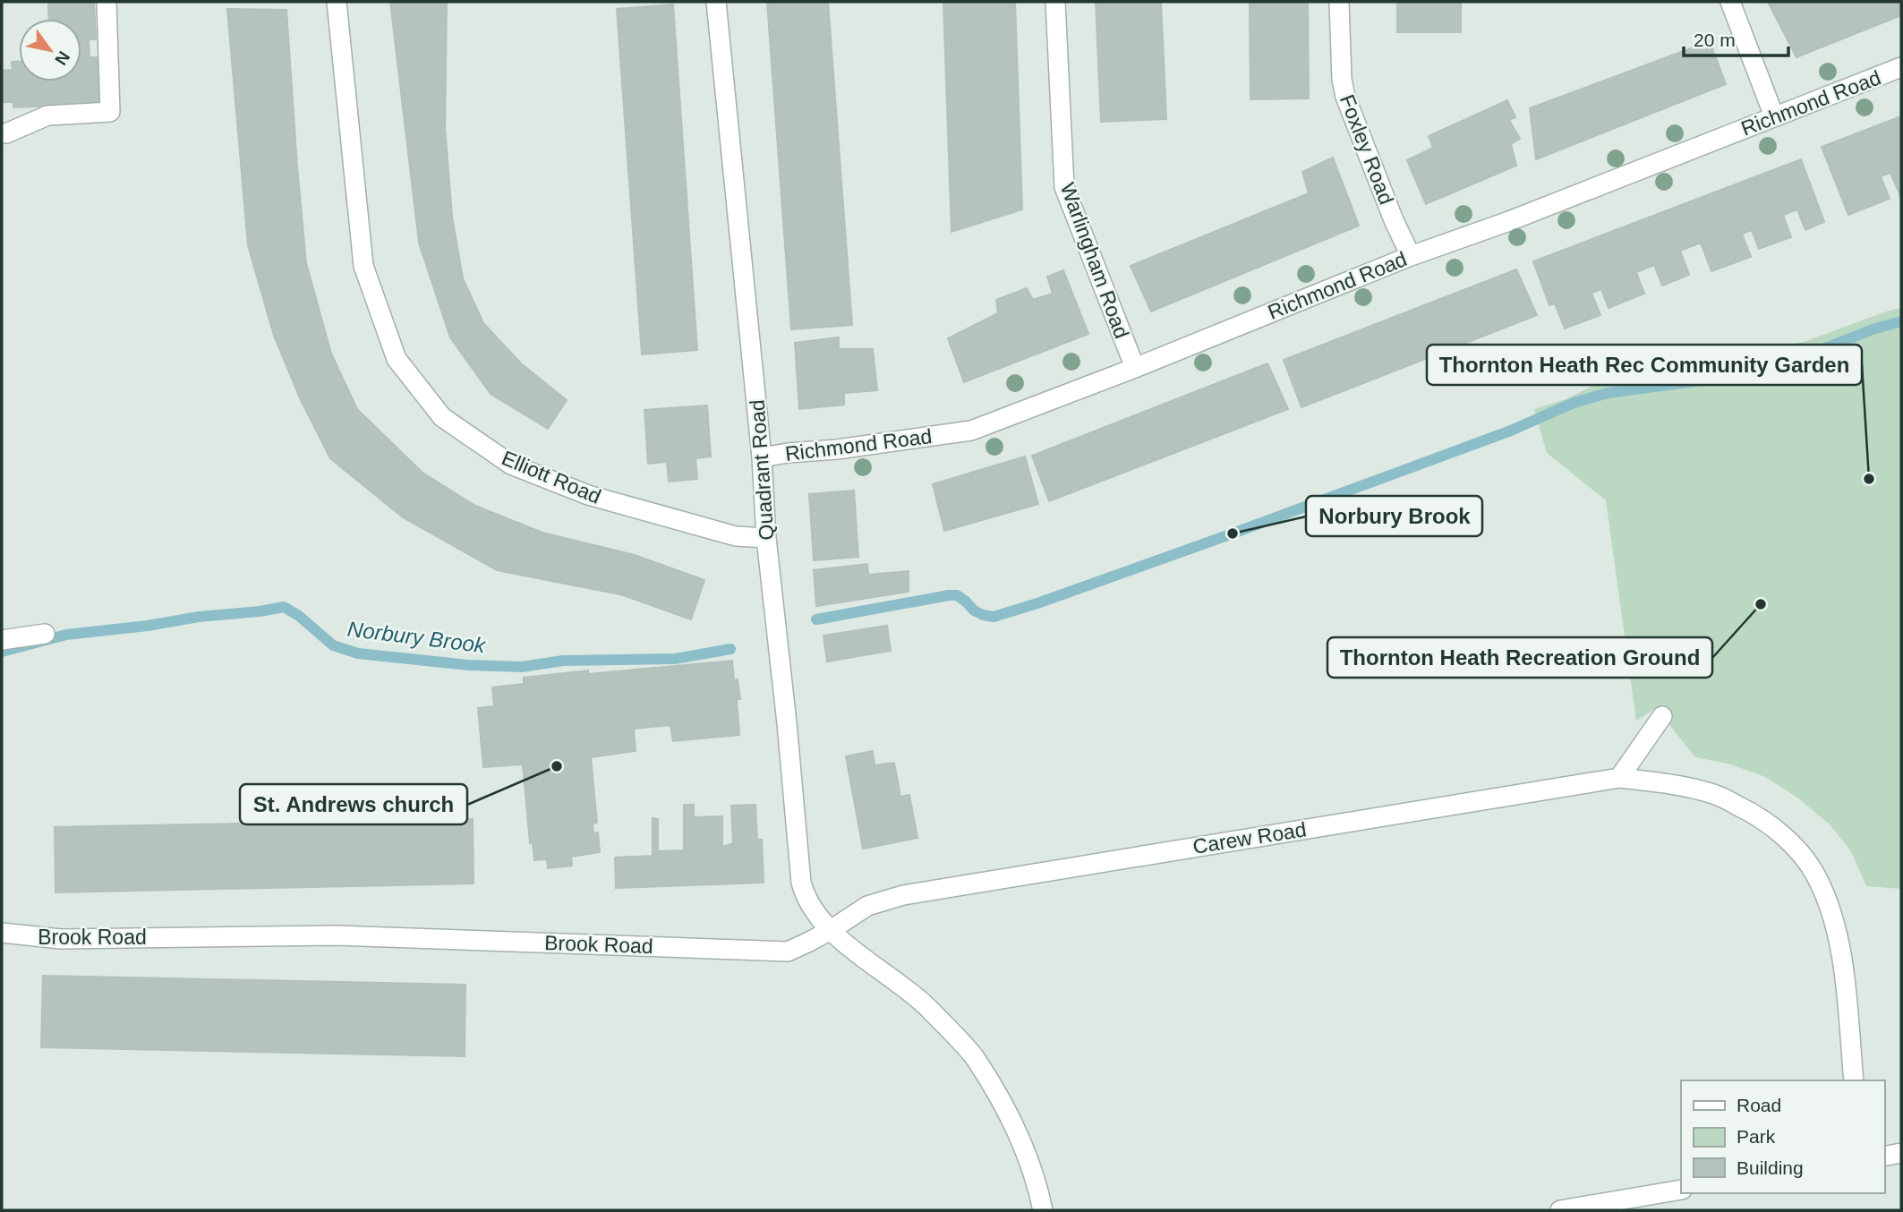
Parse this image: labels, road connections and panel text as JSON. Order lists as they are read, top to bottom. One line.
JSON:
{"streets":{"street":["Richmond Road","Foxley Road","Warlingham Road","Quadrant Road","Elliott Road","Carew Road","Brook Road"]},"crossings":[["Richmond Road","Foxley Road"],["Richmond Road","Warlingham Road"],["Richmond Road","Quadrant Road"],["Quadrant Road","Elliott Road"],["Quadrant Road","Carew Road"],["Quadrant Road","Brook Road"],["Carew Road","Brook Road"]],"water":["Norbury Brook"],"places":["Thornton Heath Rec Community Garden","Norbury Brook","Thornton Heath Recreation Ground","St. Andrews church"],"legend":["Road","Park","Building"],"scale_bar":"20 m","north":"bottom right"}
